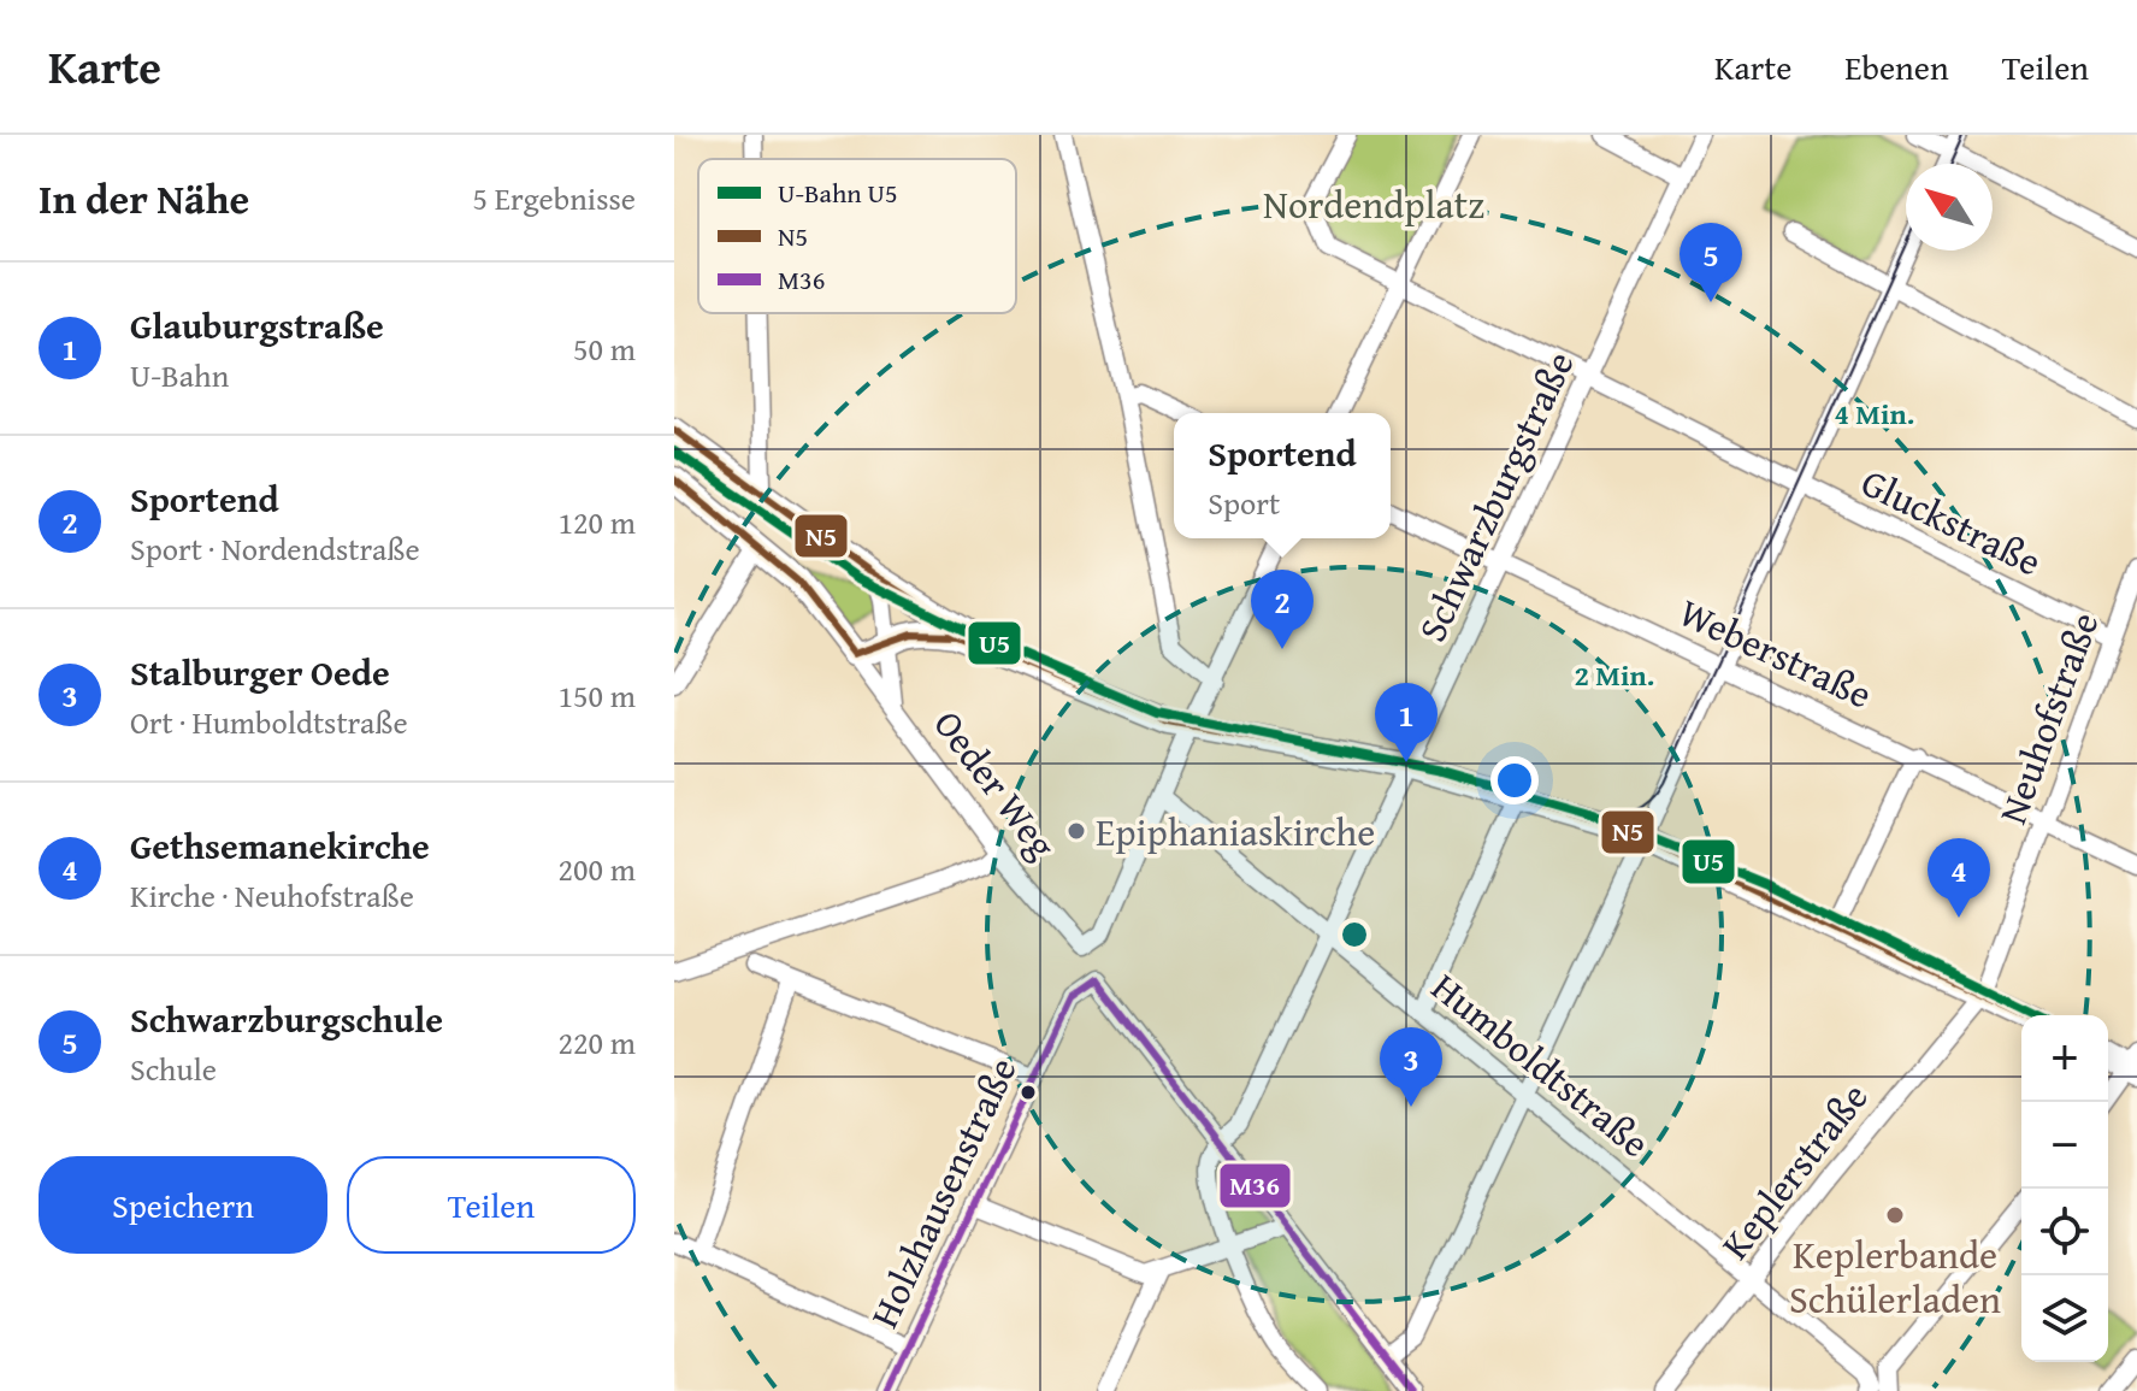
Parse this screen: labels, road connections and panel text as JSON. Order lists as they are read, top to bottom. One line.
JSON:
{"streets":{"street":["Schwarzburgstraße","Gluckstraße","Weberstraße","Neuhofstraße","Oeder Weg","Humboldtstraße","Keplerstraße","Holzhausenstraße"]},"crossings":[["Schwarzburgstraße","Gluckstraße"],["Schwarzburgstraße","Weberstraße"],["Schwarzburgstraße","Humboldtstraße"],["Schwarzburgstraße","Holzhausenstraße"],["Gluckstraße","Neuhofstraße"],["Weberstraße","Neuhofstraße"],["Neuhofstraße","Keplerstraße"],["Oeder Weg","Humboldtstraße"],["Humboldtstraße","Keplerstraße"]],"parks":["Nordendplatz"],"places":["Epiphaniaskirche","Keplerbande Schülerladen"],"lines":["transit line N5","metro line U5","transit line M36"],"legend":["U-Bahn U5","N5","M36"],"north":"top left","page":{"header":"Karte","nav":["Karte","Ebenen","Teilen"],"heading":["In der Nähe","5 Ergebnisse"],"pins":["5","2","1","4","3"],"list":[{"mark":"1","name":"Glauburgstraße","note":"U-Bahn","value":"50 m"},{"mark":"2","name":"Sportend","note":"Sport · Nordendstraße","value":"120 m"},{"mark":"3","name":"Stalburger Oede","note":"Ort · Humboldtstraße","value":"150 m"},{"mark":"4","name":"Gethsemanekirche","note":"Kirche · Neuhofstraße","value":"200 m"},{"mark":"5","name":"Schwarzburgschule","note":"Schule","value":"220 m"}],"popup":["Sportend","Sport"],"map_buttons":["+","−"],"buttons":["Speichern","Teilen"]},"rings":["4 Min.","2 Min."]}
